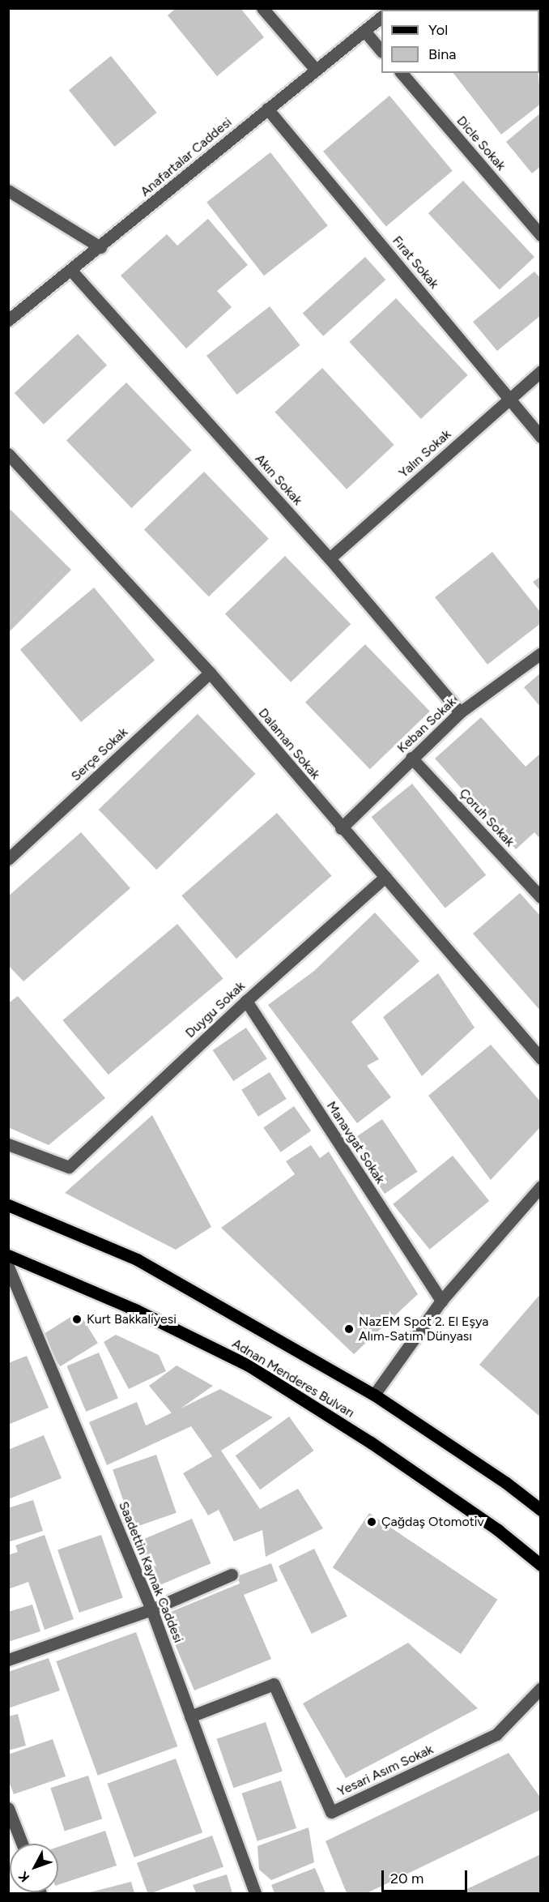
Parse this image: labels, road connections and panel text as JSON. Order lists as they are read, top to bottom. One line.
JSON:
{"streets":{"main road":["Adnan Menderes Bulvarı"],"street":["Dicle Sokak","Anafartalar Caddesi","Fırat Sokak","Yalın Sokak","Akın Sokak","Keban Sokak","Dalaman Sokak","Serçe Sokak","Çoruh Sokak","Duygu Sokak","Manavgat Sokak","Saadettin Kaynak Caddesi","Yesari Asım Sokak"]},"crossings":[["Anafartalar Caddesi","Fırat Sokak"],["Anafartalar Caddesi","Akın Sokak"],["Fırat Sokak","Yalın Sokak"],["Yalın Sokak","Akın Sokak"],["Akın Sokak","Keban Sokak"],["Keban Sokak","Dalaman Sokak"],["Keban Sokak","Çoruh Sokak"],["Dalaman Sokak","Serçe Sokak"],["Dalaman Sokak","Duygu Sokak"],["Duygu Sokak","Manavgat Sokak"],["Saadettin Kaynak Caddesi","Yesari Asım Sokak"]],"places":["Kurt Bakkaliyesi","NazEM Spot 2. El Eşya Alım-Satım Dünyası","Çağdaş Otomotiv"],"legend":["Yol","Bina"],"scale_bar":"20 m","north":"bottom left"}
